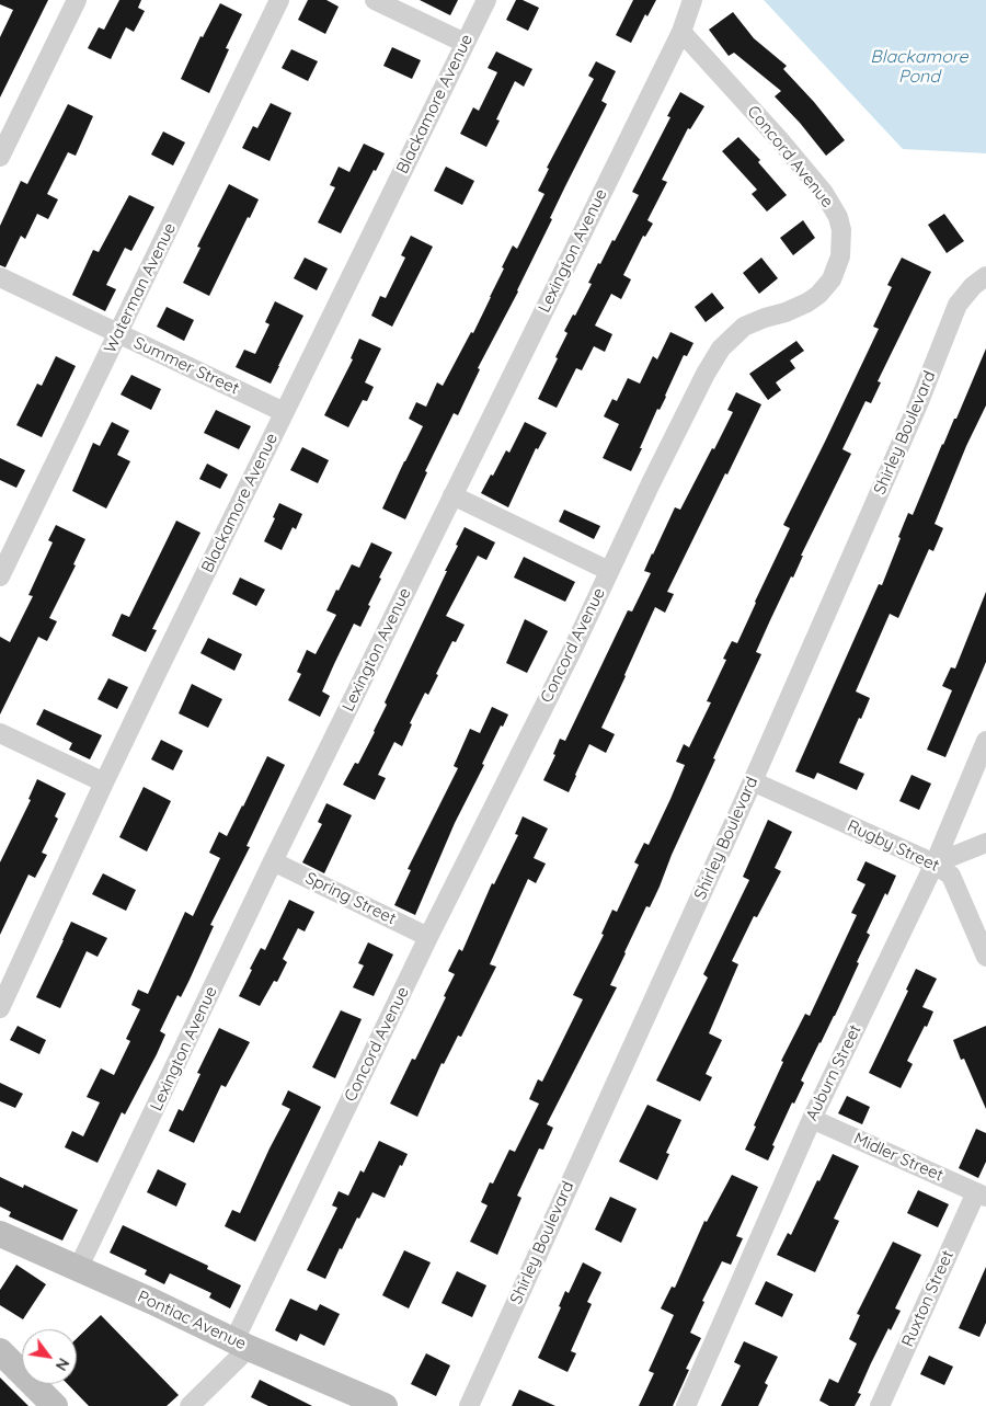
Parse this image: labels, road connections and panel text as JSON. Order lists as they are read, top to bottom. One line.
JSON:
{"streets":{"street":["Blackamore Avenue","Concord Avenue","Lexington Avenue","Waterman Avenue","Summer Street","Shirley Boulevard","Rugby Street","Spring Street","Auburn Street","Midler Street","Ruxton Street","Pontiac Avenue"]},"crossings":[["Blackamore Avenue","Summer Street"],["Concord Avenue","Lexington Avenue"],["Concord Avenue","Spring Street"],["Concord Avenue","Pontiac Avenue"],["Lexington Avenue","Spring Street"],["Lexington Avenue","Pontiac Avenue"],["Waterman Avenue","Summer Street"],["Shirley Boulevard","Rugby Street"],["Rugby Street","Auburn Street"],["Auburn Street","Midler Street"],["Midler Street","Ruxton Street"]],"water":["Blackamore Pond"],"north":"bottom right"}
